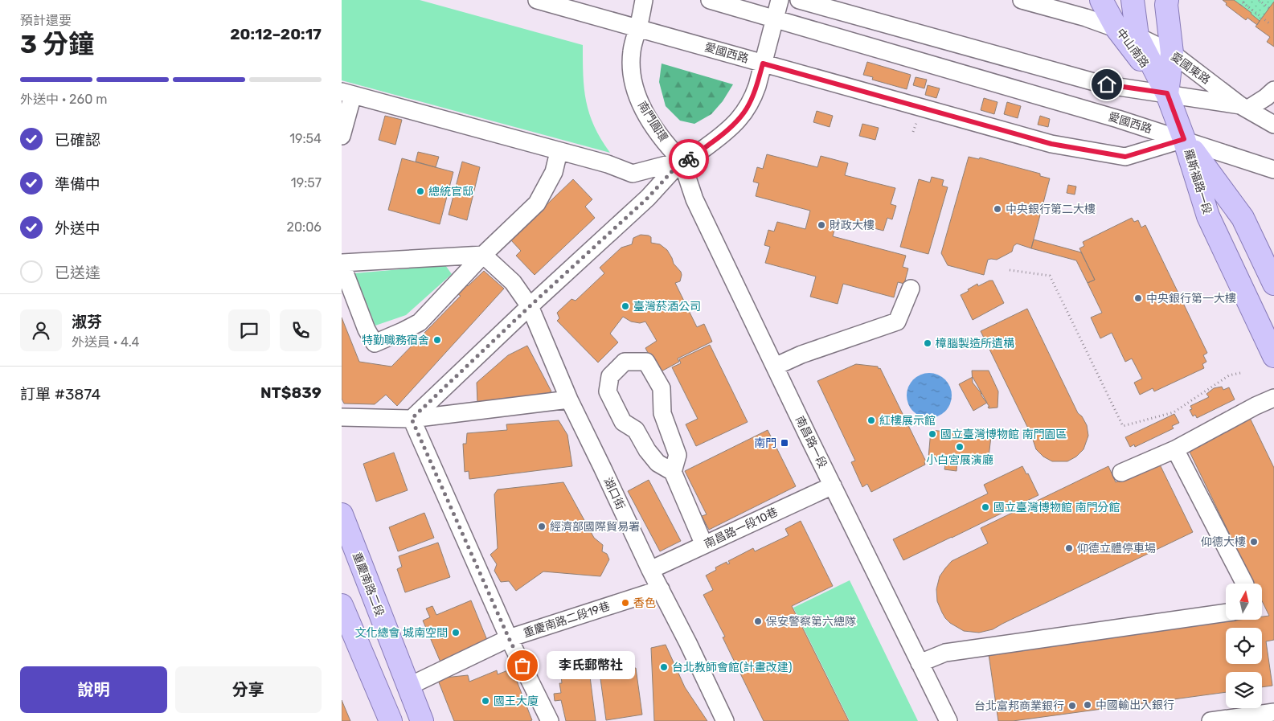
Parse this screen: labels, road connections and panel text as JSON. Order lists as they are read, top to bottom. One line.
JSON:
{"streets":{"main road":["中山南路","羅斯福路一段","重慶南路二段"],"street":["愛國西路","愛國東路","南門圓環","南昌路一段","湖口街","南昌路一段10巷","重慶南路二段19巷"]},"crossings":[["中山南路","愛國西路"],["中山南路","愛國東路"],["中山南路","羅斯福路一段"],["愛國西路","南門圓環"],["愛國西路","羅斯福路一段"],["南門圓環","南昌路一段"],["南昌路一段","南昌路一段10巷"],["湖口街","南昌路一段10巷"],["湖口街","重慶南路二段19巷"],["重慶南路二段","重慶南路二段19巷"]],"places":{"other":["總統官邸","中央銀行第二大樓","財政大樓","中央銀行第一大樓","臺灣菸酒公司","特勤職務宿舍","樟腦製造所遺構","紅樓展示館","國立臺灣博物館 南門園區","小白宮展演廳","國立臺灣博物館 南門分館","經濟部國際貿易署","仰德大樓","仰德立體停車場","香色","保安警察第六總隊","文化總會 城南空間","李氏郵幣社","台北教師會館(計畫改建)","國王大廈","中國輸出入銀行","台北富邦商業銀行"],"transit":["南門"]},"north":"top","page":{"heading":["3 分鐘","預計還要","20:12–20:17"],"panel":["淑芬","外送員 · 4.4","訂單 #3874","NT$839"],"bar":"外送中 · 260 m","list":[["已確認","19:54"],["準備中","19:57"],["外送中","20:06"],"已送達"],"bubble":"李氏郵幣社","buttons":["說明","分享"]}}
